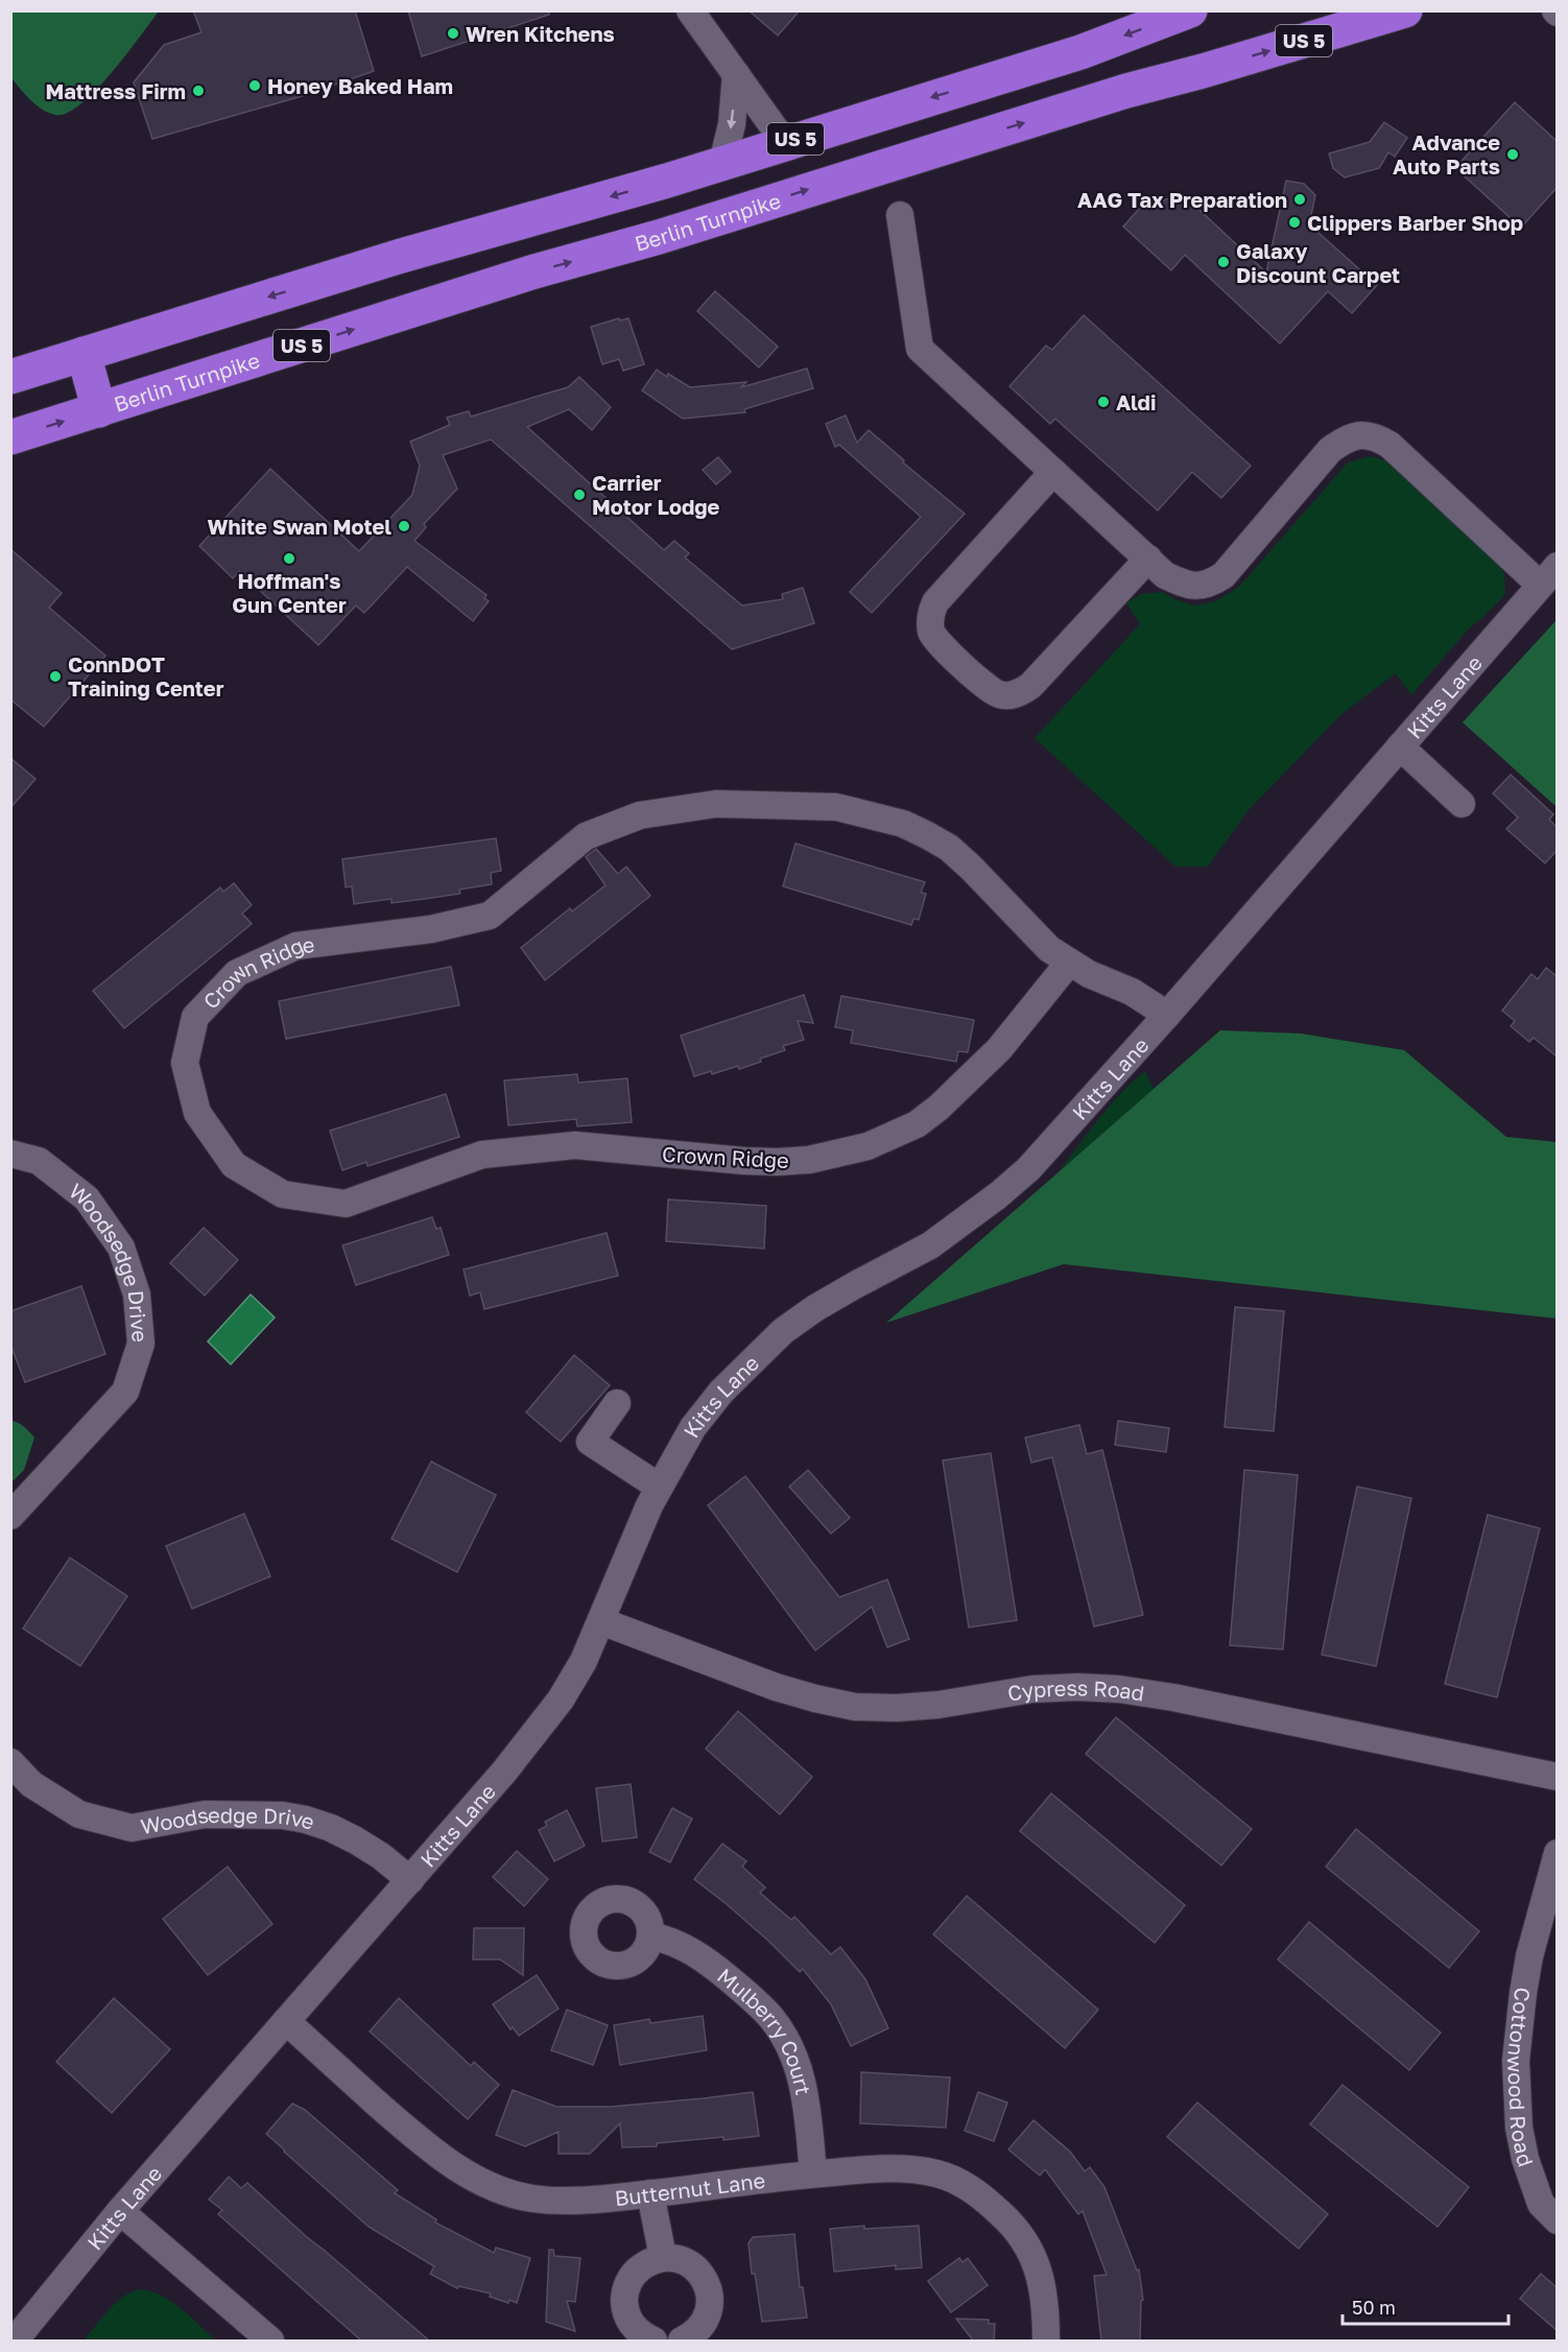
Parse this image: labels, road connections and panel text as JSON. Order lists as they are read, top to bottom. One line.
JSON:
{"streets":{"highway":["US 5","Berlin Turnpike"],"street":["Kitts Lane","Crown Ridge","Woodsedge Drive","Cypress Road","Mulberry Court","Cottonwood Road","Butternut Lane"]},"crossings":[["Kitts Lane","Crown Ridge"],["Kitts Lane","Woodsedge Drive"],["Kitts Lane","Cypress Road"],["Kitts Lane","Butternut Lane"],["Mulberry Court","Butternut Lane"]],"places":["Wren Kitchens","Honey Baked Ham","Mattress Firm","Advance Auto Parts","AAG Tax Preparation","Clippers Barber Shop","Galaxy Discount Carpet","Aldi","Carrier Motor Lodge","White Swan Motel","Hoffman's Gun Center","ConnDOT Training Center"],"scale_bar":"50 m"}
